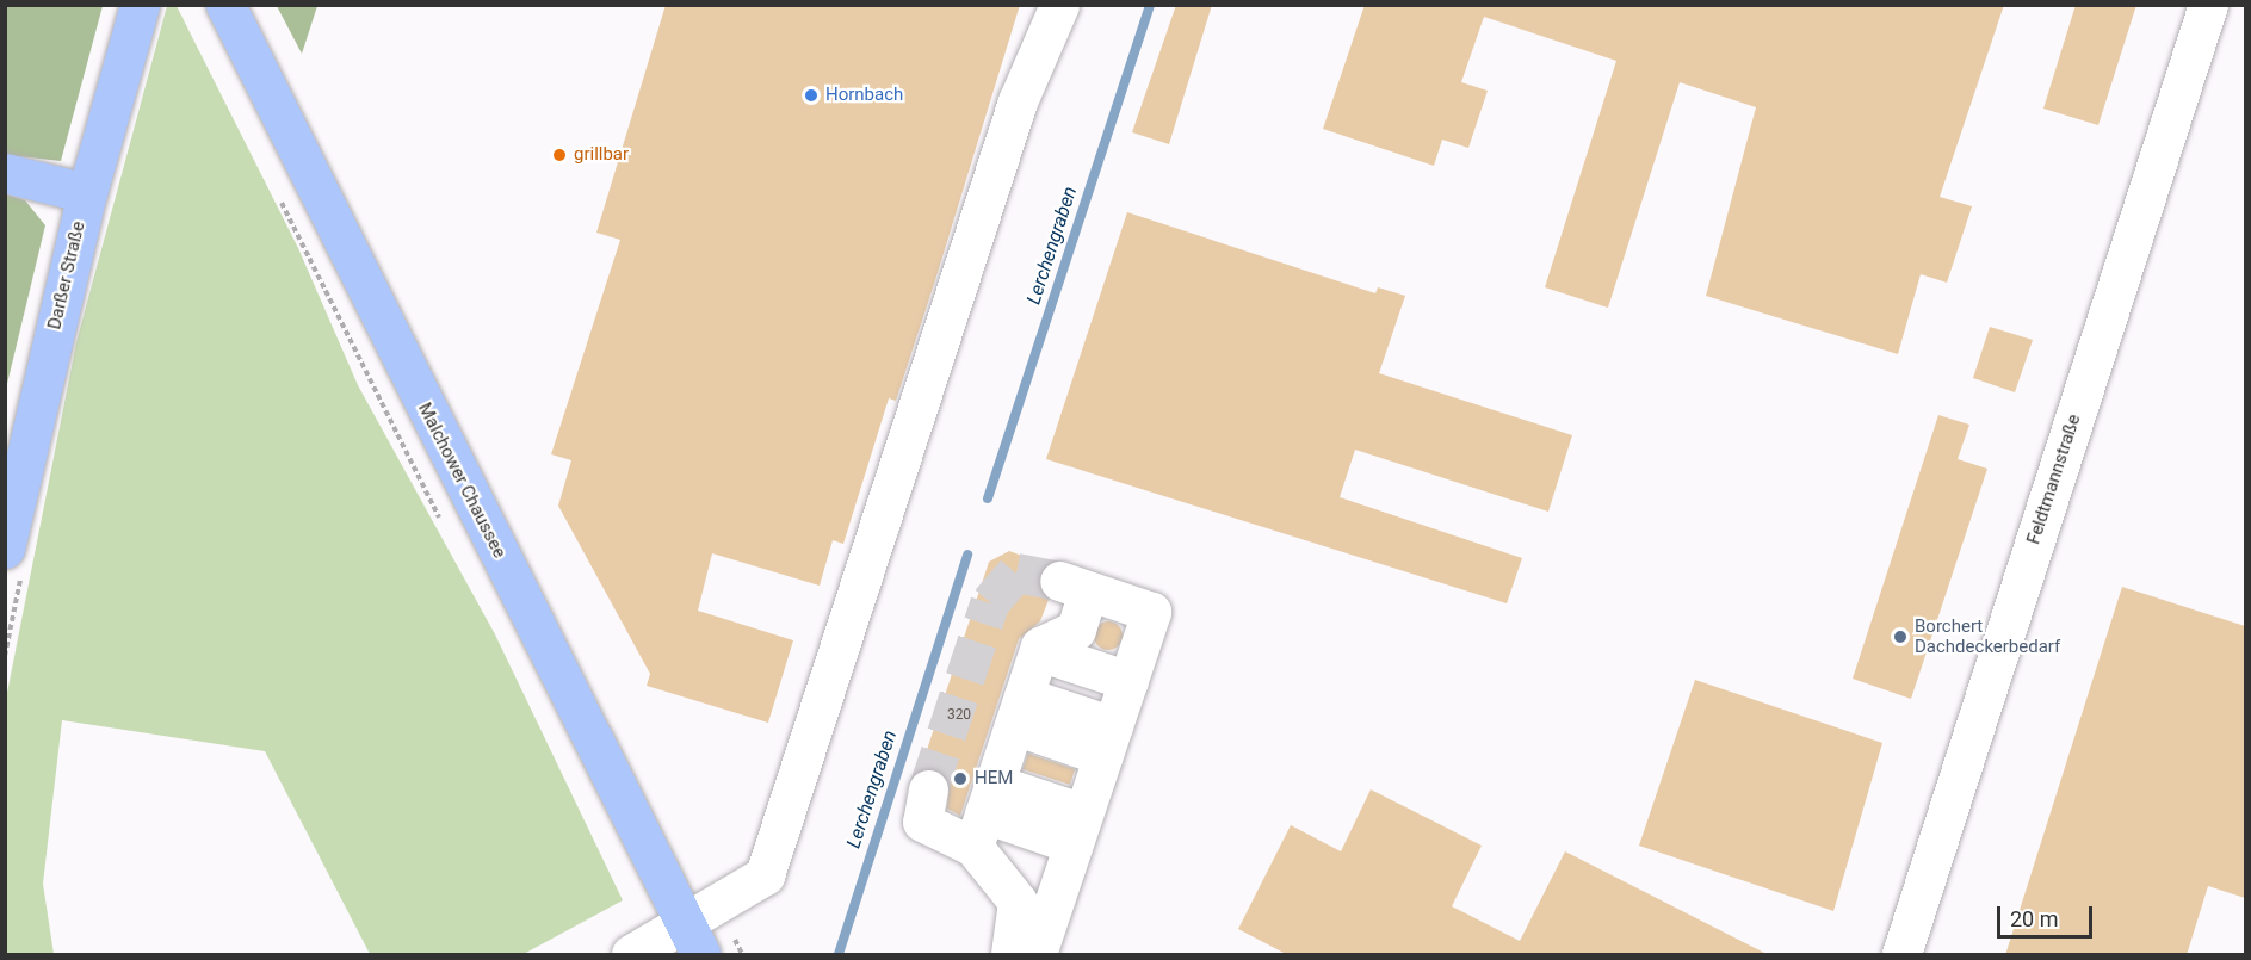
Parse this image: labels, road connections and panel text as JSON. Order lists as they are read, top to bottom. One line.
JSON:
{"streets":{"main road":["Darßer Straße","Malchower Chaussee"],"street":["Feldtmannstraße"]},"water":["Lerchengraben"],"places":["Hornbach","grillbar","Borchert Dachdeckerbedarf","HEM"],"house_numbers":["320"],"scale_bar":"20 m"}
